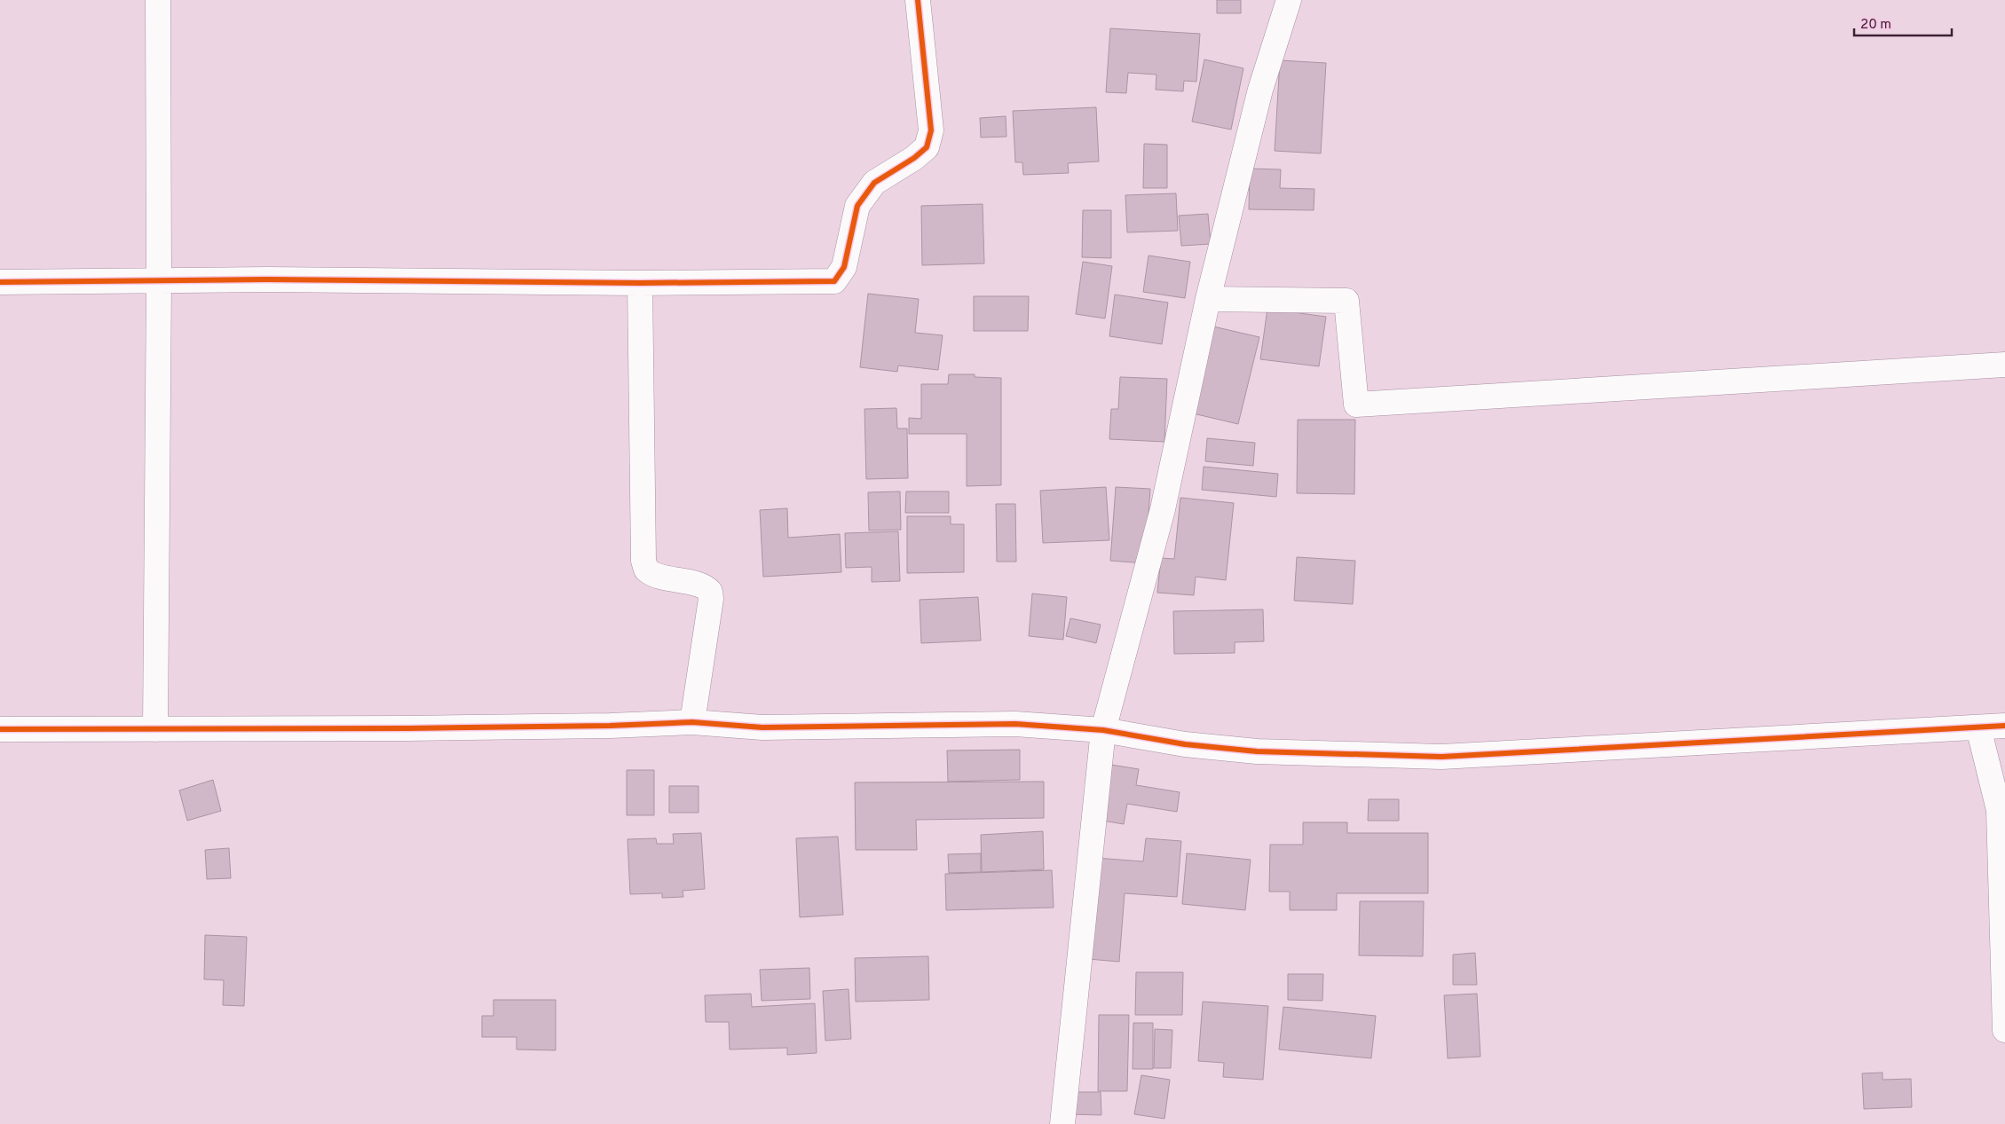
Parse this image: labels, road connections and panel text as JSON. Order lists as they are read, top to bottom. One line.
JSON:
{"scale_bar":"20 m"}
